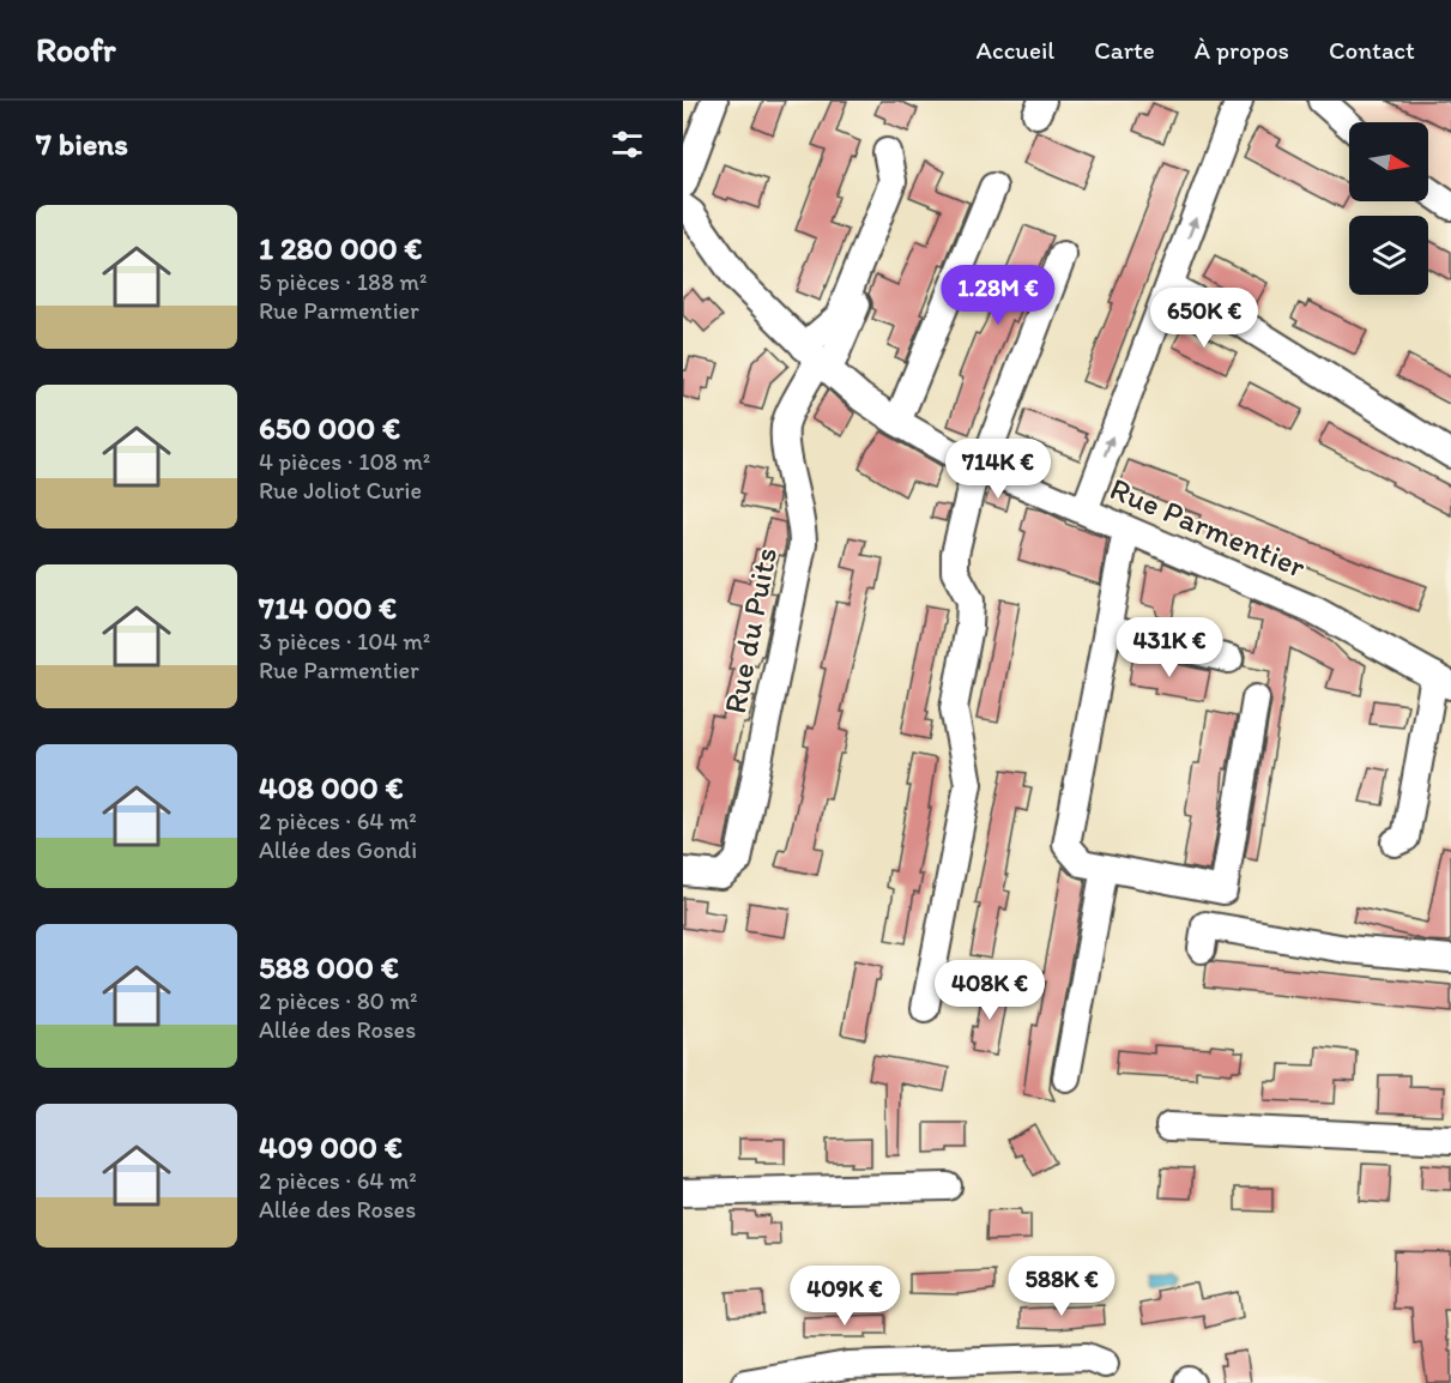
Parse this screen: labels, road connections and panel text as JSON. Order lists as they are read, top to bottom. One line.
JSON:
{"streets":{"street":["Rue Parmentier","Rue du Puits"]},"crossings":[["Rue Parmentier","Rue du Puits"]],"north":"right","page":{"header":"Roofr","nav":["Accueil","Carte","À propos","Contact"],"heading":"7 biens","list":[{"name":"1 280 000 €","note":"5 pièces · 188 m² · Rue Parmentier"},{"name":"650 000 €","note":"4 pièces · 108 m² · Rue Joliot Curie"},{"name":"714 000 €","note":"3 pièces · 104 m² · Rue Parmentier"},{"name":"408 000 €","note":"2 pièces · 64 m² · Allée des Gondi"},{"name":"588 000 €","note":"2 pièces · 80 m² · Allée des Roses"},{"name":"409 000 €","note":"2 pièces · 64 m² · Allée des Roses"}],"price":["1.28M €","650K €","714K €","431K €","408K €","588K €","409K €"]}}
